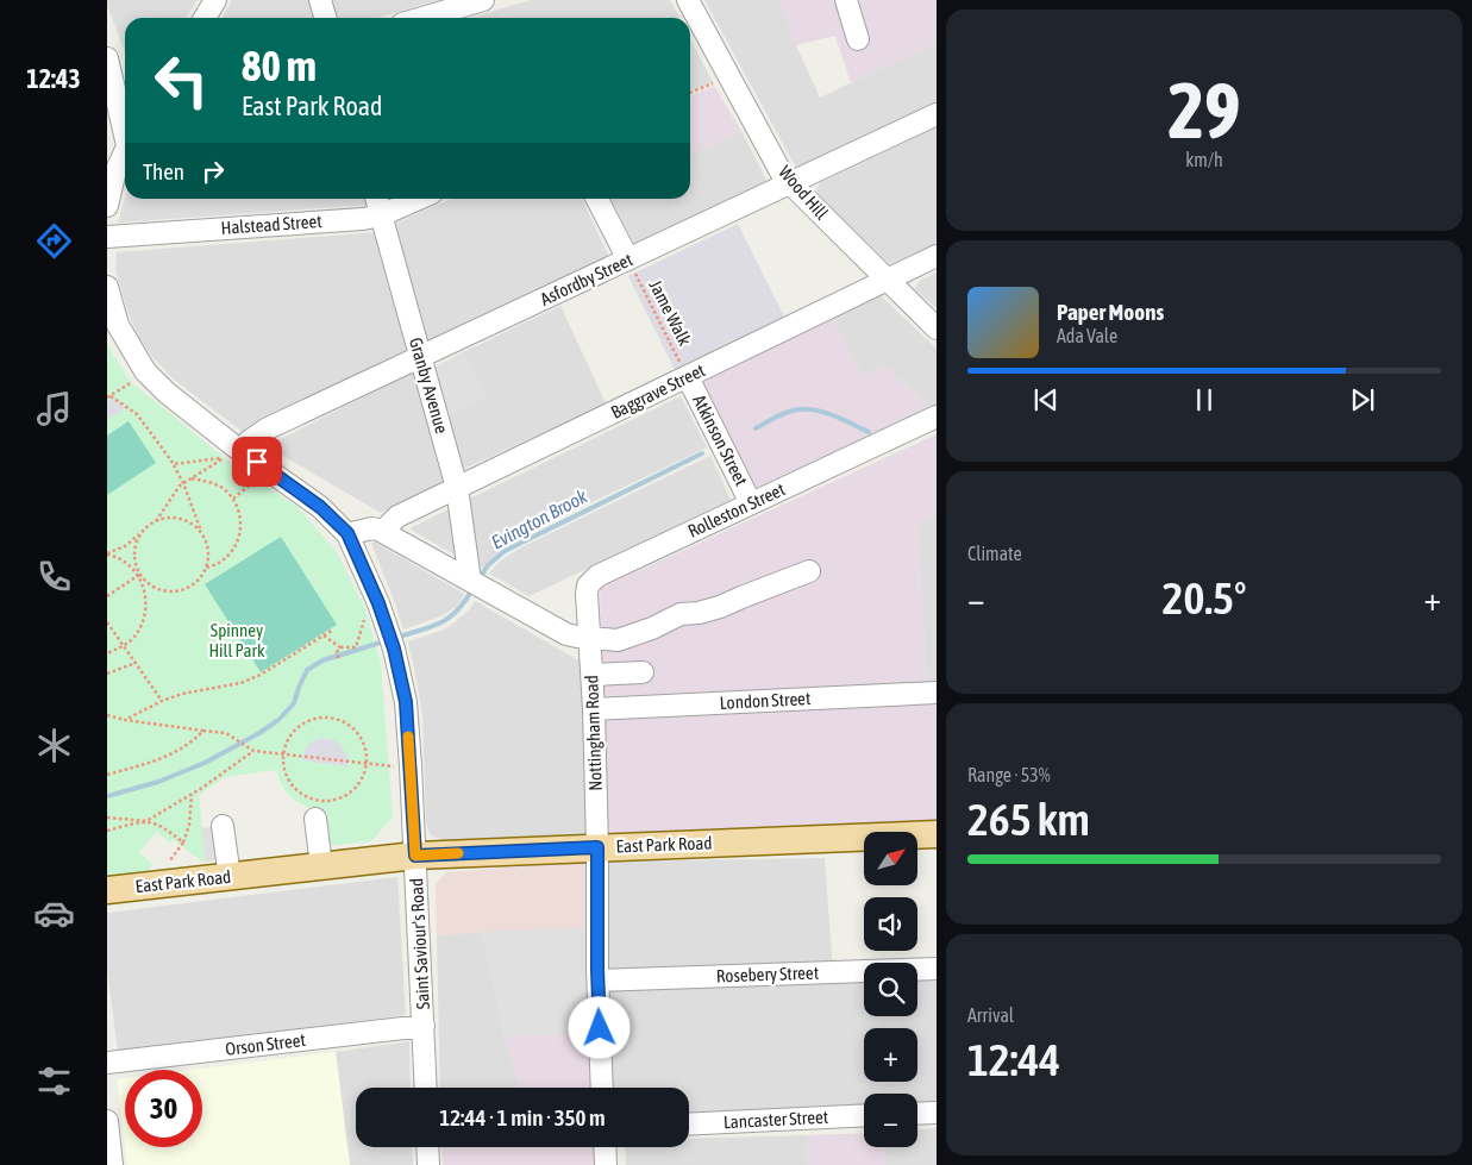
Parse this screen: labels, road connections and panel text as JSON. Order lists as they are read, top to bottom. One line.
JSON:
{"streets":{"main road":["East Park Road"],"street":["Wood Hill","Halstead Street","Asfordby Street","Granby Avenue","Baggrave Street","Atkinson Street","Rolleston Street","London Street","Nottingham Road","Saint Saviour's Road","Rosebery Street","Orson Street","Lancaster Street"],"path":["Jame Walk"]},"crossings":[["Wood Hill","Asfordby Street"],["Wood Hill","Baggrave Street"],["Halstead Street","Granby Avenue"],["Asfordby Street","Jame Walk"],["Asfordby Street","Granby Avenue"],["Jame Walk","Baggrave Street"],["Jame Walk","Atkinson Street"],["Granby Avenue","Baggrave Street"],["Baggrave Street","Atkinson Street"],["Atkinson Street","Rolleston Street"],["Rolleston Street","Nottingham Road"],["London Street","Nottingham Road"],["Nottingham Road","East Park Road"],["Nottingham Road","Rosebery Street"],["East Park Road","Saint Saviour's Road"],["Saint Saviour's Road","Orson Street"]],"water":["Evington Brook"],"parks":["Spinney Hill Park"],"north":"top right","page":{"tabs":"12:43","tile":[["29","km/h"],"Climate",["Range · 53%","265 km"],["Arrival","12:44"]],"turn":["80 m","East Park Road"],"then":"Then","song":["Paper Moons","Ada Vale"],"heat":["−","20.5°","+"],"map_buttons":["+","−"],"limit":"30","trip":"12:44 · 1 min · 350 m"}}
